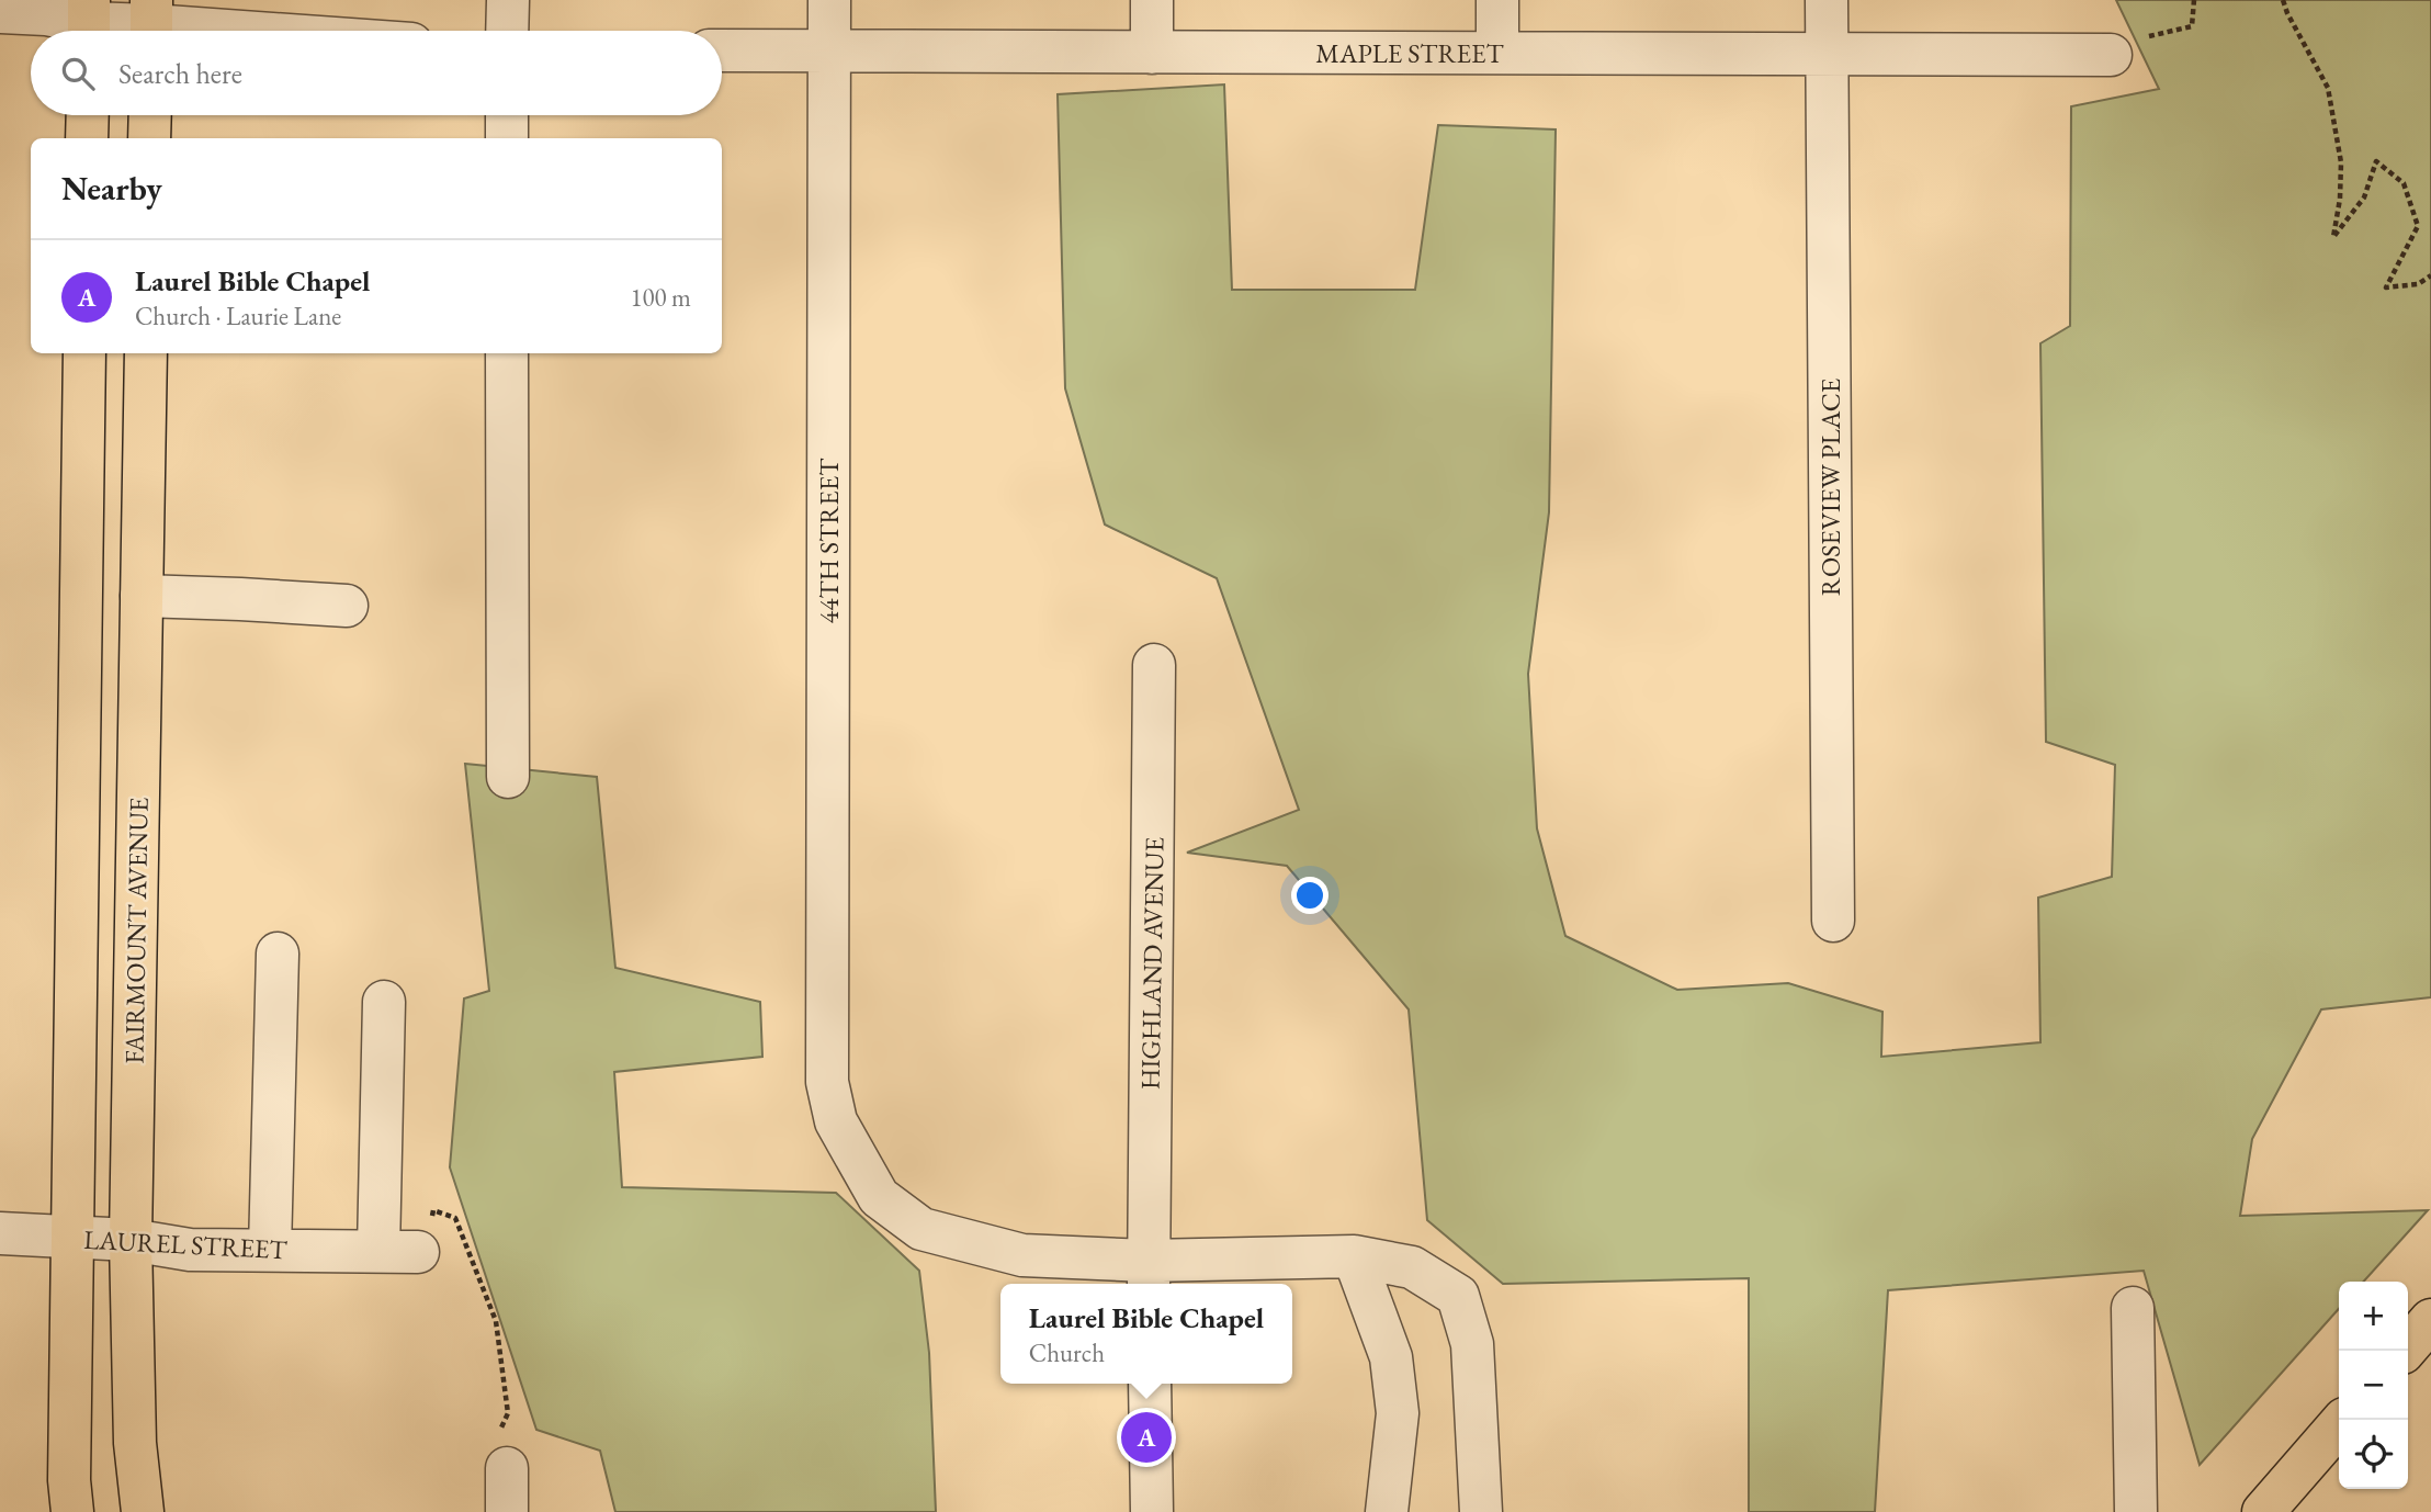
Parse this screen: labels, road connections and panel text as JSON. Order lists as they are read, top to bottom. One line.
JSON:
{"streets":{"main road":["FAIRMOUNT AVENUE"],"street":["MAPLE STREET","ROSEVIEW PLACE","44TH STREET","HIGHLAND AVENUE","LAUREL STREET"]},"crossings":[["MAPLE STREET","ROSEVIEW PLACE"],["MAPLE STREET","44TH STREET"],["44TH STREET","HIGHLAND AVENUE"],["FAIRMOUNT AVENUE","LAUREL STREET"]],"page":{"search":"Search here","heading":"Nearby","list":[{"mark":"A","name":"Laurel Bible Chapel","note":"Church · Laurie Lane","value":"100 m"}],"map_buttons":["+","−"],"popup":["Laurel Bible Chapel","Church"],"pins":"A"}}
